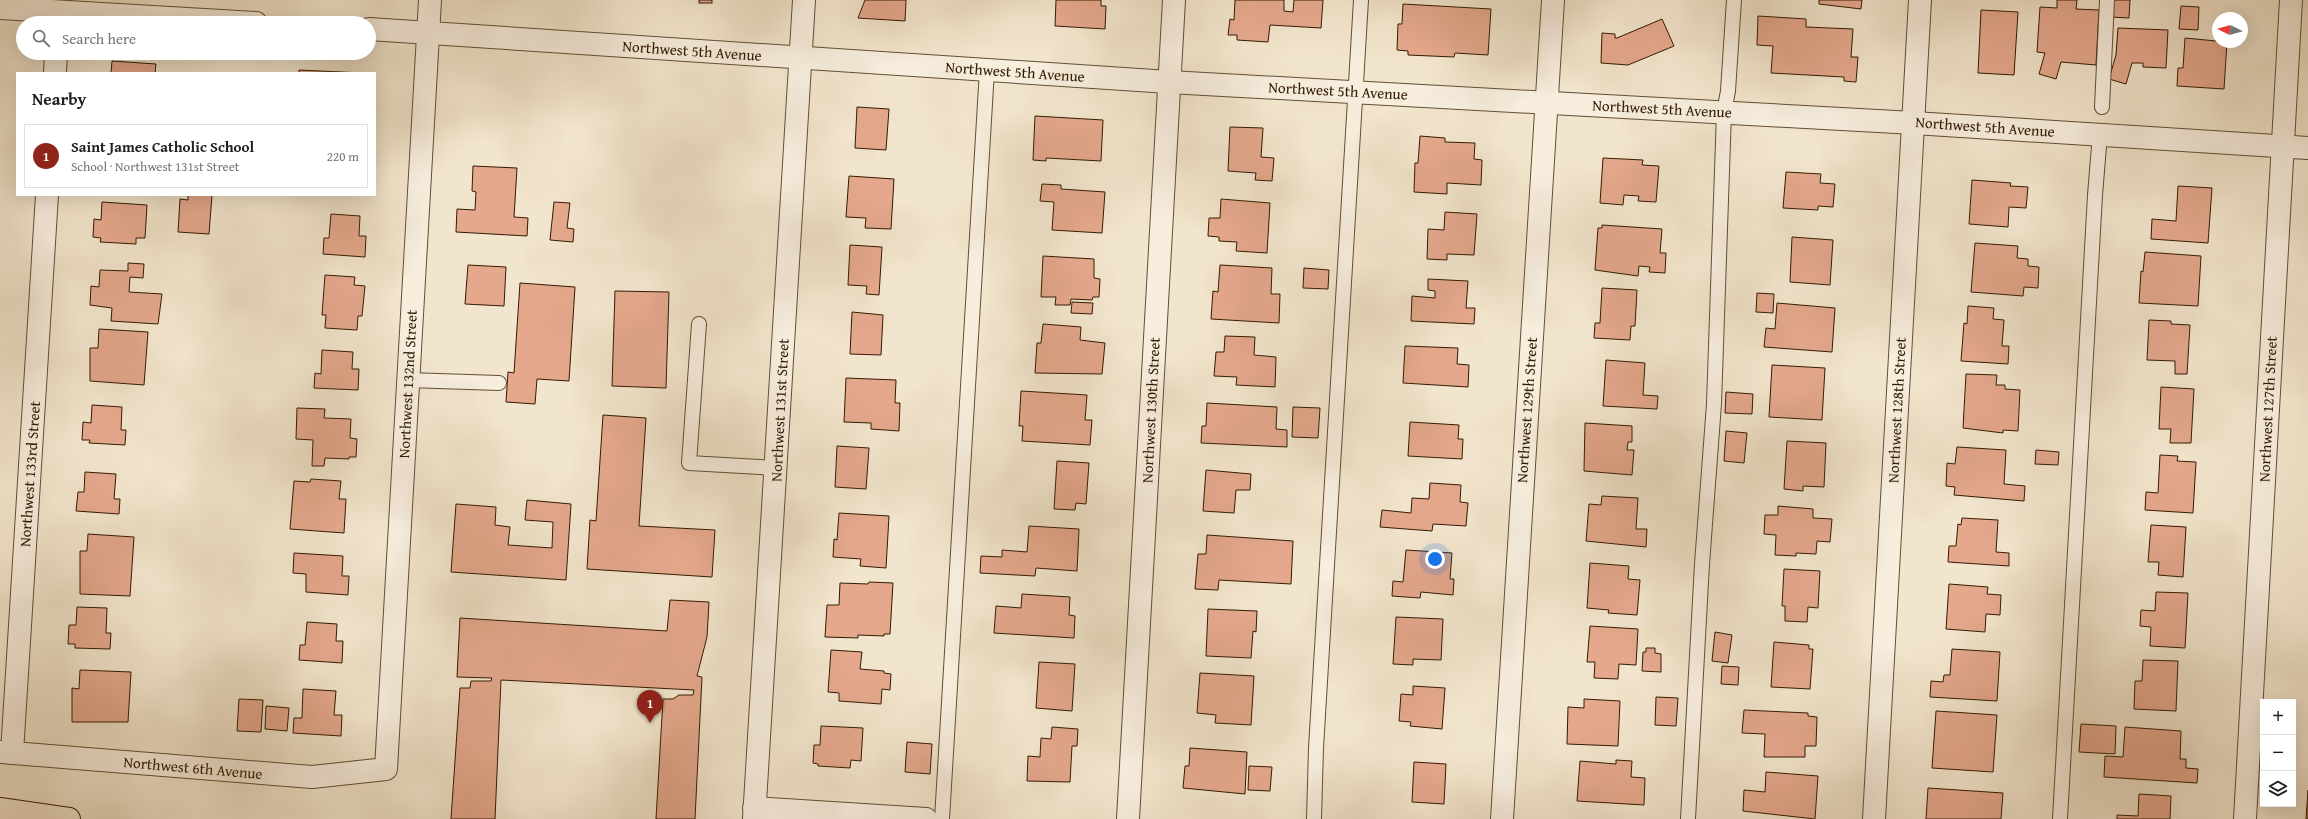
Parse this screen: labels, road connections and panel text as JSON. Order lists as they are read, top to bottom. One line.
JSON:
{"streets":{"street":["Northwest 5th Avenue","Northwest 132nd Street","Northwest 127th Street","Northwest 131st Street","Northwest 130th Street","Northwest 129th Street","Northwest 128th Street","Northwest 133rd Street","Northwest 6th Avenue"]},"crossings":[["Northwest 5th Avenue","Northwest 132nd Street"],["Northwest 5th Avenue","Northwest 127th Street"],["Northwest 5th Avenue","Northwest 131st Street"],["Northwest 5th Avenue","Northwest 130th Street"],["Northwest 5th Avenue","Northwest 129th Street"],["Northwest 5th Avenue","Northwest 128th Street"],["Northwest 132nd Street","Northwest 6th Avenue"],["Northwest 133rd Street","Northwest 6th Avenue"]],"north":"left","page":{"search":"Search here","heading":"Nearby","list":[{"mark":"1","name":"Saint James Catholic School","note":"School · Northwest 131st Street","value":"220 m"}],"pins":"1","map_buttons":["+","−"]}}
